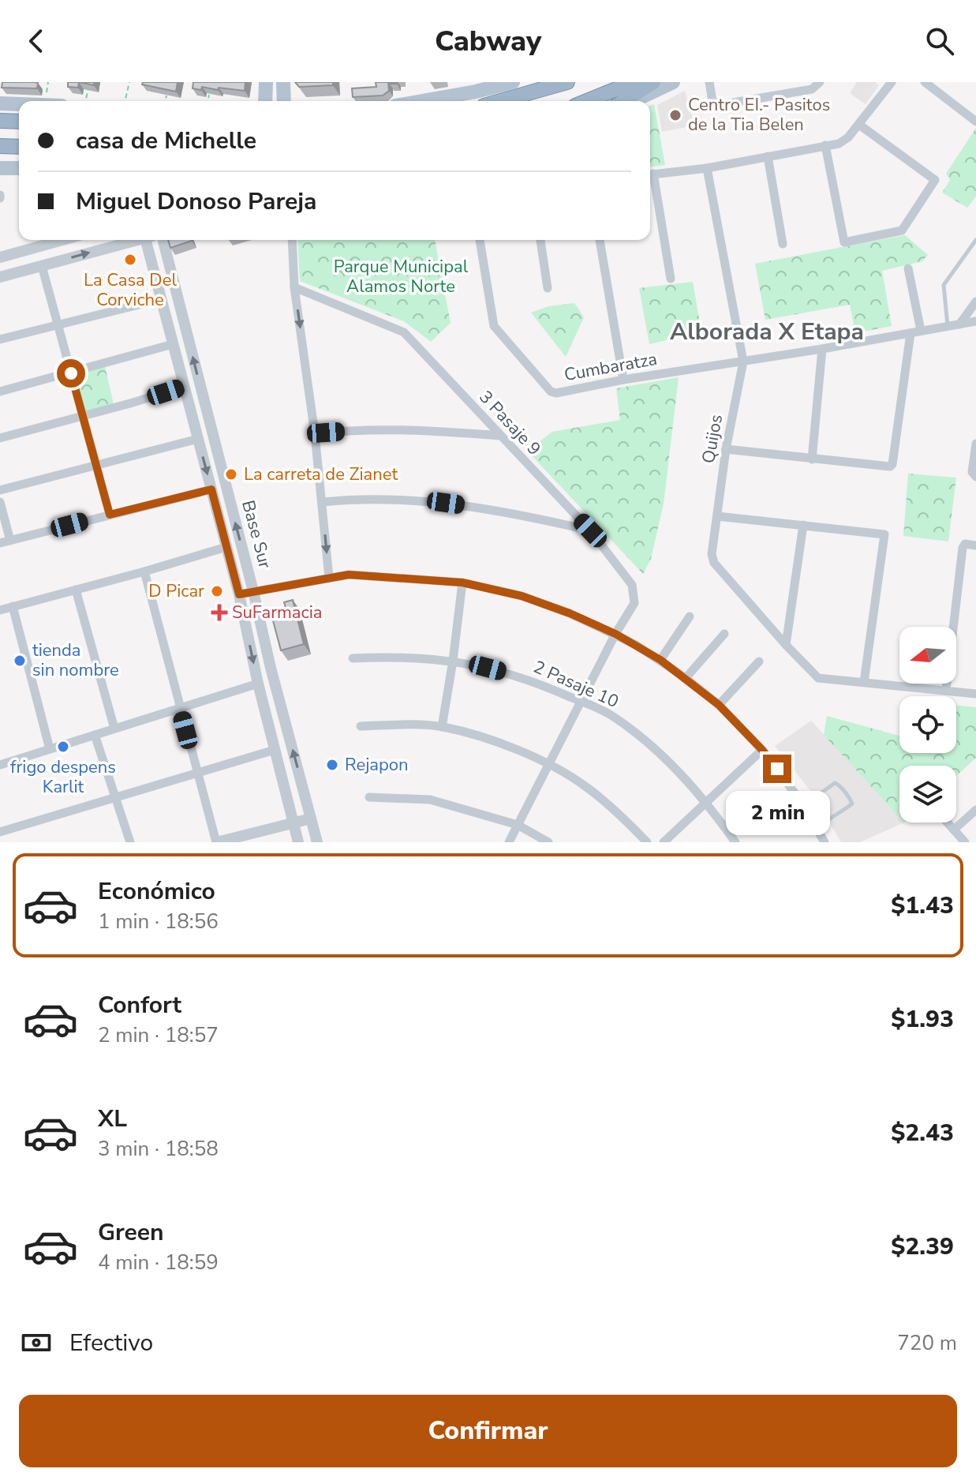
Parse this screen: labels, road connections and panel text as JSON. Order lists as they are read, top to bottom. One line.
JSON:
{"streets":{"street":["Cumbaratza","3 Pasaje 9","Quijos","Base Sur","2 Pasaje 10"]},"crossings":[["Cumbaratza","Quijos"],["3 Pasaje 9","2 Pasaje 10"]],"districts":["Alborada X Etapa"],"parks":["Parque Municipal Alamos Norte"],"places":{"other":["Centro EI.- Pasitos de la Tia Belen","La Casa Del Corviche","La carreta de Zianet","D Picar","tienda sin nombre","frigo despens Karlit","Rejapon"],"health":["SuFarmacia"]},"north":"left","page":{"header":"Cabway","banner":["casa de Michelle","Miguel Donoso Pareja"],"bubble":"2 min","list":[{"name":"Económico","note":"1 min · 18:56","value":"$1.43"},{"name":"Confort","note":"2 min · 18:57","value":"$1.93"},{"name":"XL","note":"3 min · 18:58","value":"$2.43"},{"name":"Green","note":"4 min · 18:59","value":"$2.39"}],"pay":["Efectivo","720 m"],"buttons":"Confirmar"}}
